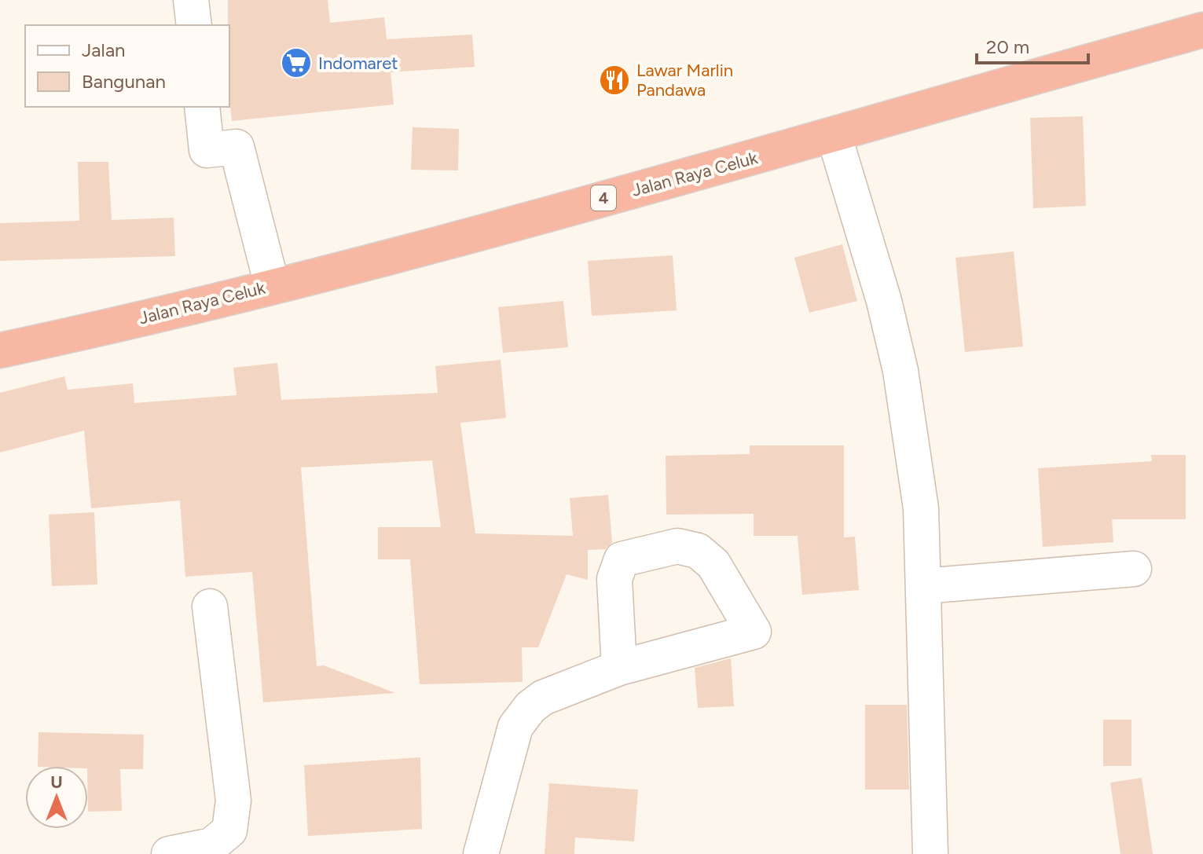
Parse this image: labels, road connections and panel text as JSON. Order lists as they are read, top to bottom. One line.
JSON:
{"streets":{"highway":["Jalan Raya Celuk","4"]},"places":{"supermarket":["Indomaret"],"restaurant":["Lawar Marlin Pandawa"]},"legend":["Jalan","Bangunan"],"scale_bar":"20 m","north":"top"}
